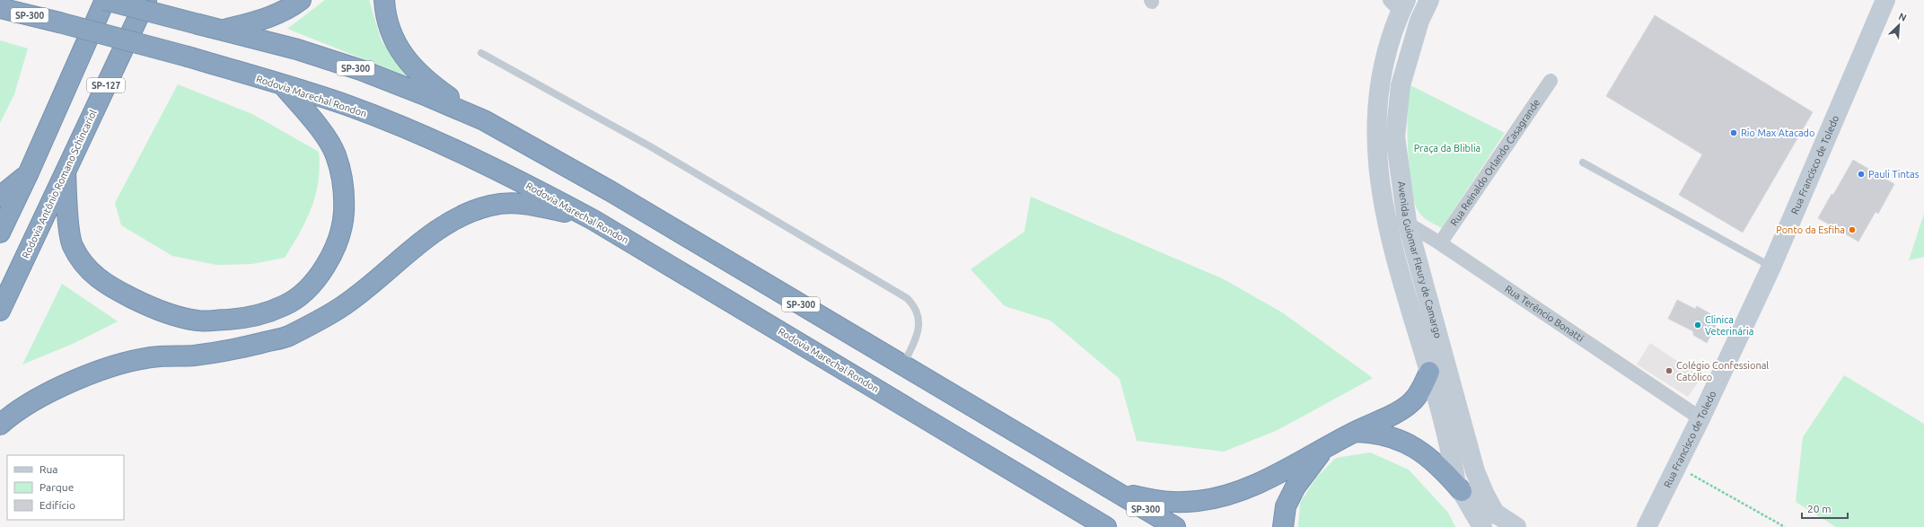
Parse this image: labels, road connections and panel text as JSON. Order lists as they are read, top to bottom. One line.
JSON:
{"streets":{"highway":["SP-300","SP-127","Rodovia Marechal Rondon","Rodovia Antônio Romano Schincariol"],"street":["Rua Reinaldo Orlando Casagrande","Rua Francisco de Toledo","Avenida Guiomar Fleury de Camargo","Rua Terêncio Bonatti"]},"crossings":[["Rua Reinaldo Orlando Casagrande","Rua Terêncio Bonatti"],["Rua Francisco de Toledo","Rua Terêncio Bonatti"],["Avenida Guiomar Fleury de Camargo","Rua Terêncio Bonatti"]],"parks":["Praça da Bliblia"],"places":["Rio Max Atacado","Pauli Tintas","Ponto da Esfiha","Clinica Veterinária","Colégio Confessional Católico"],"legend":["Rua","Parque","Edifício"],"scale_bar":"20 m","north":"top right"}
